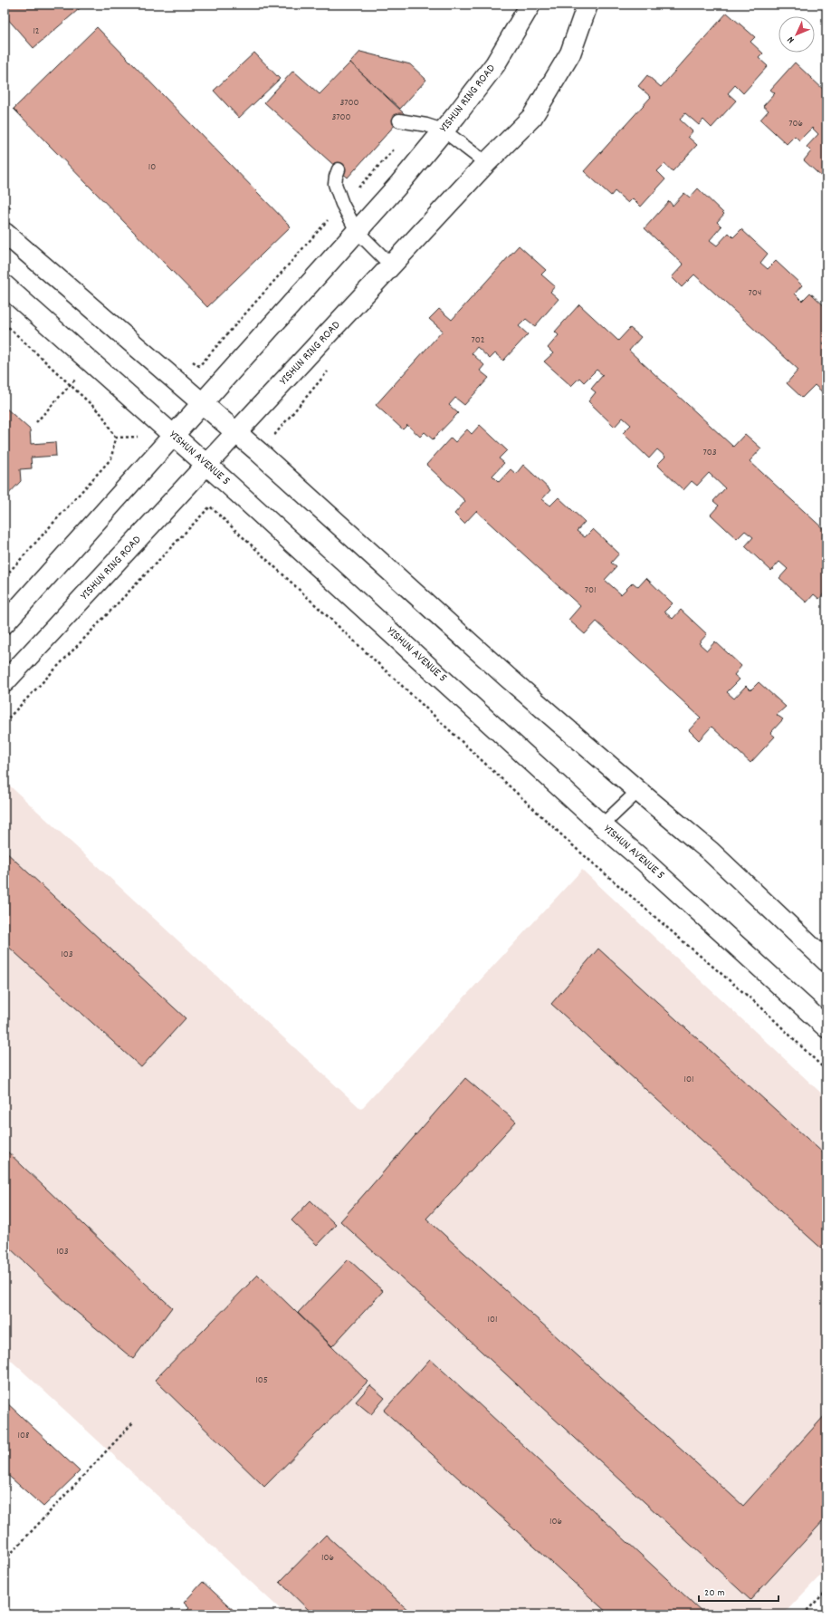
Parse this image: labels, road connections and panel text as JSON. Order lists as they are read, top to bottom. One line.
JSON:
{"streets":{"main road":["YISHUN RING ROAD","YISHUN AVENUE 5"]},"crossings":[["YISHUN RING ROAD","YISHUN AVENUE 5"]],"house_numbers":["12","3700","3700","706","10","704","702","703","701","103","101","103","101","105","108","106","106"],"scale_bar":"20 m","north":"bottom left"}
